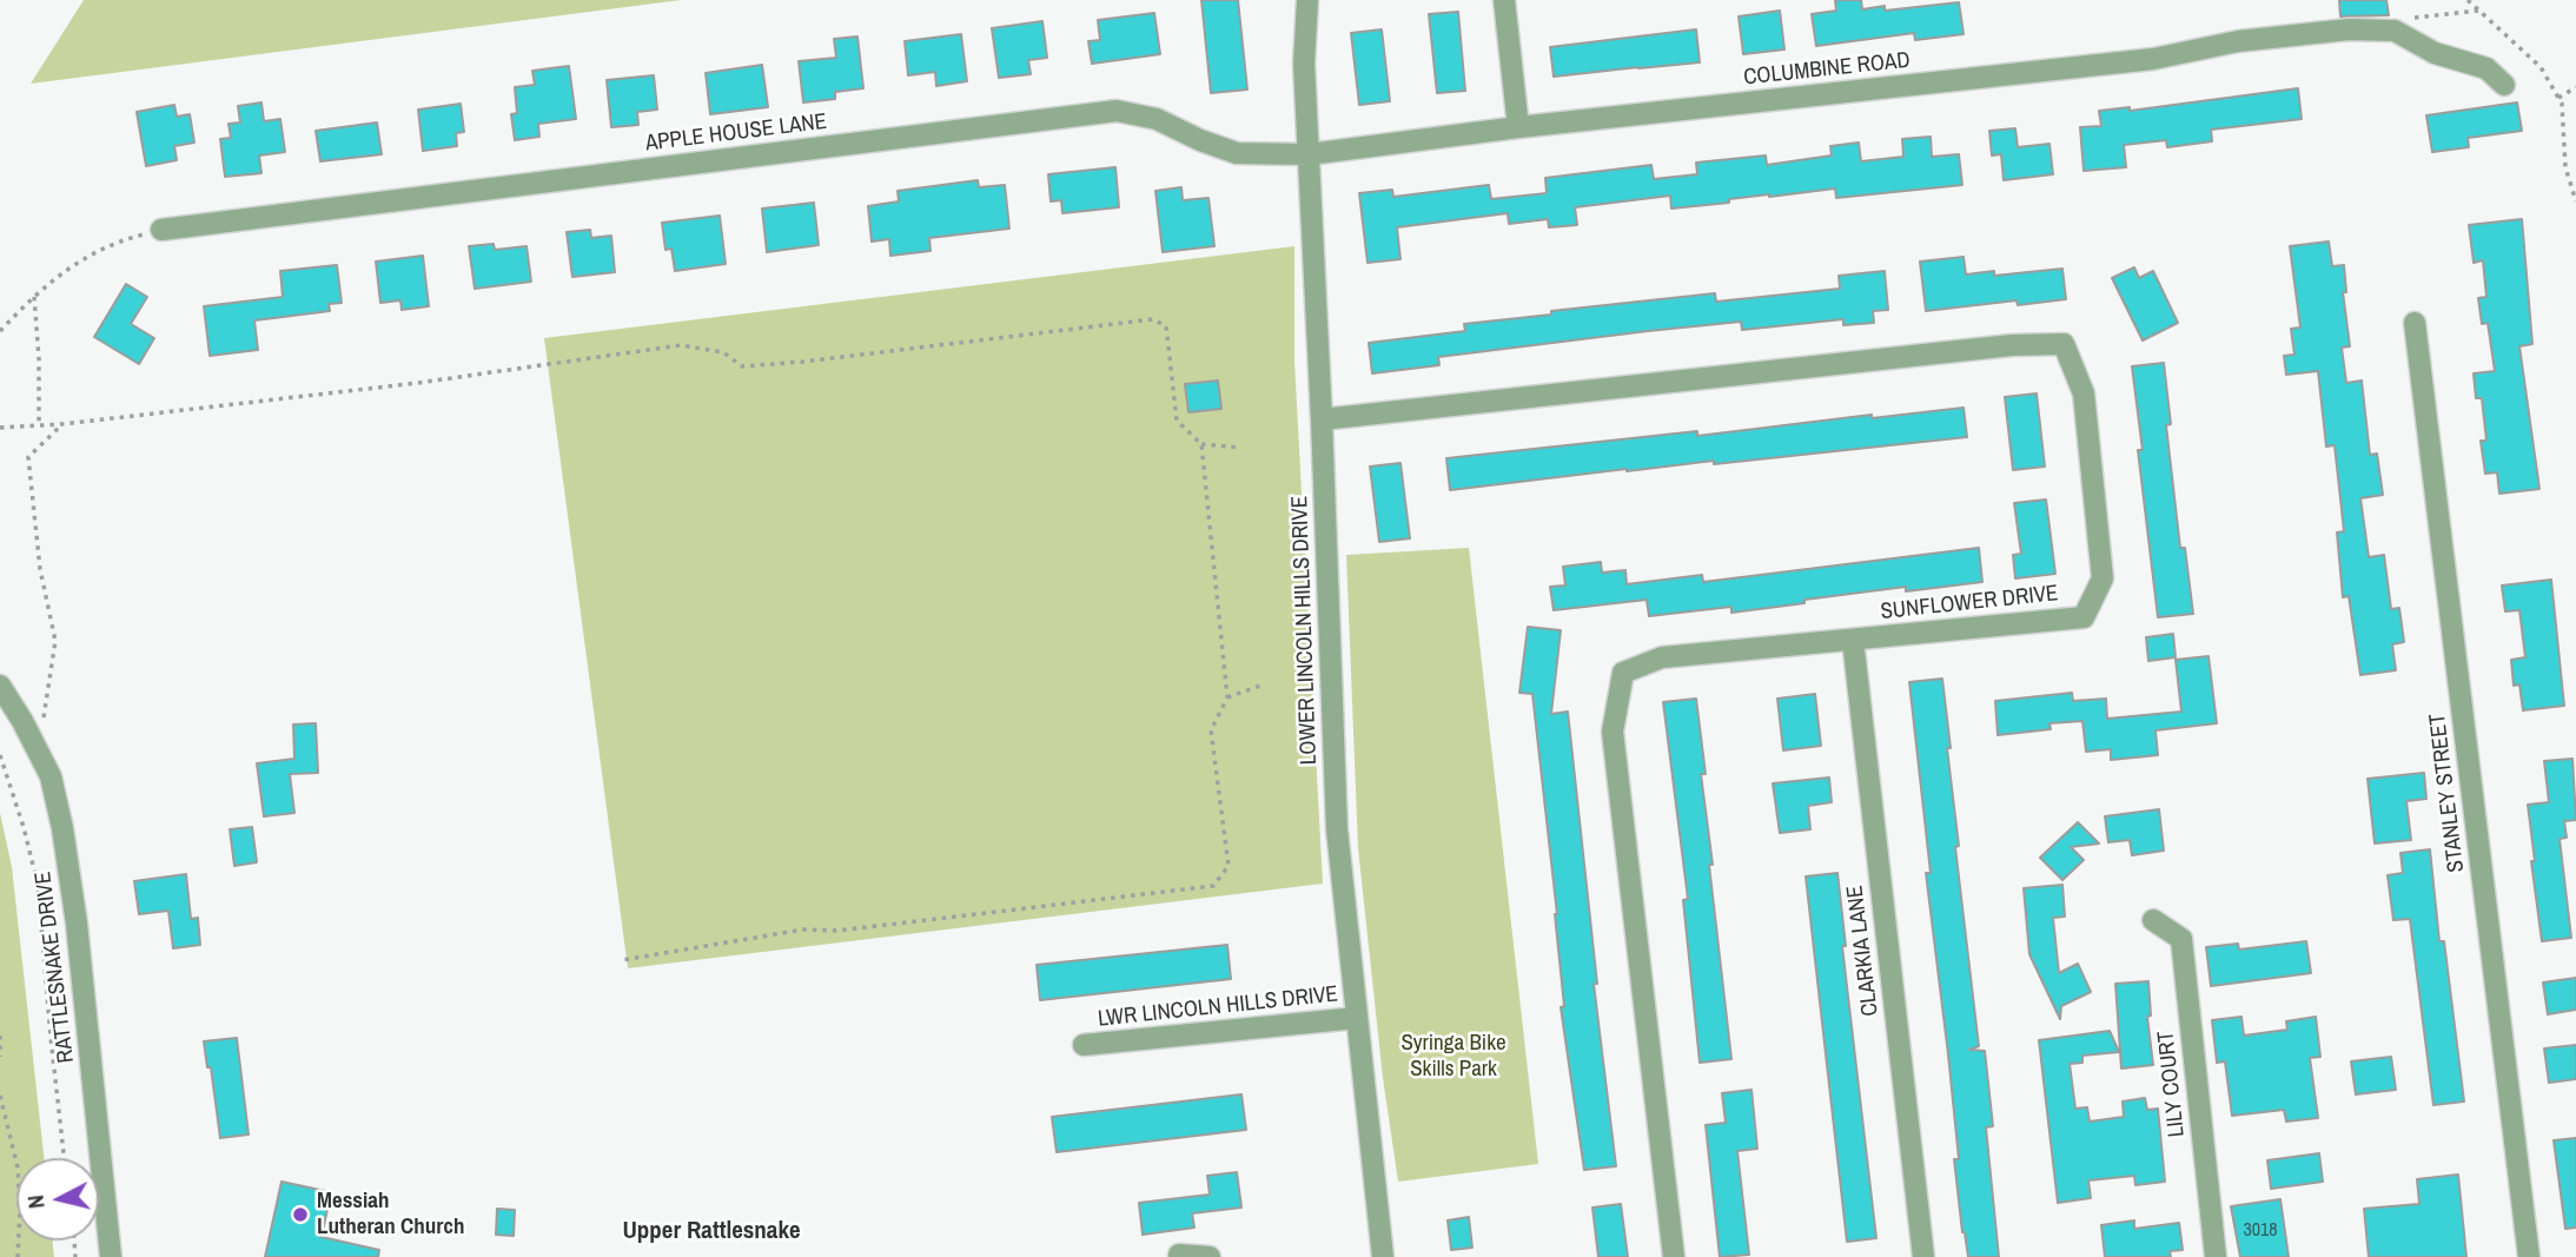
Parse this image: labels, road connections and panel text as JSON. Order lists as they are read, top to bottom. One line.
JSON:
{"streets":{"street":["COLUMBINE ROAD","APPLE HOUSE LANE","SUNFLOWER DRIVE","LOWER LINCOLN HILLS DRIVE","STANLEY STREET","CLARKIA LANE","RATTLESNAKE DRIVE","LWR LINCOLN HILLS DRIVE","LILY COURT"]},"crossings":[["COLUMBINE ROAD","APPLE HOUSE LANE"],["COLUMBINE ROAD","LOWER LINCOLN HILLS DRIVE"],["APPLE HOUSE LANE","LOWER LINCOLN HILLS DRIVE"],["SUNFLOWER DRIVE","LOWER LINCOLN HILLS DRIVE"],["SUNFLOWER DRIVE","CLARKIA LANE"],["LOWER LINCOLN HILLS DRIVE","LWR LINCOLN HILLS DRIVE"]],"districts":["Upper Rattlesnake"],"parks":["Syringa Bike Skills Park"],"places":["Messiah Lutheran Church"],"house_numbers":["3018"],"north":"left"}
